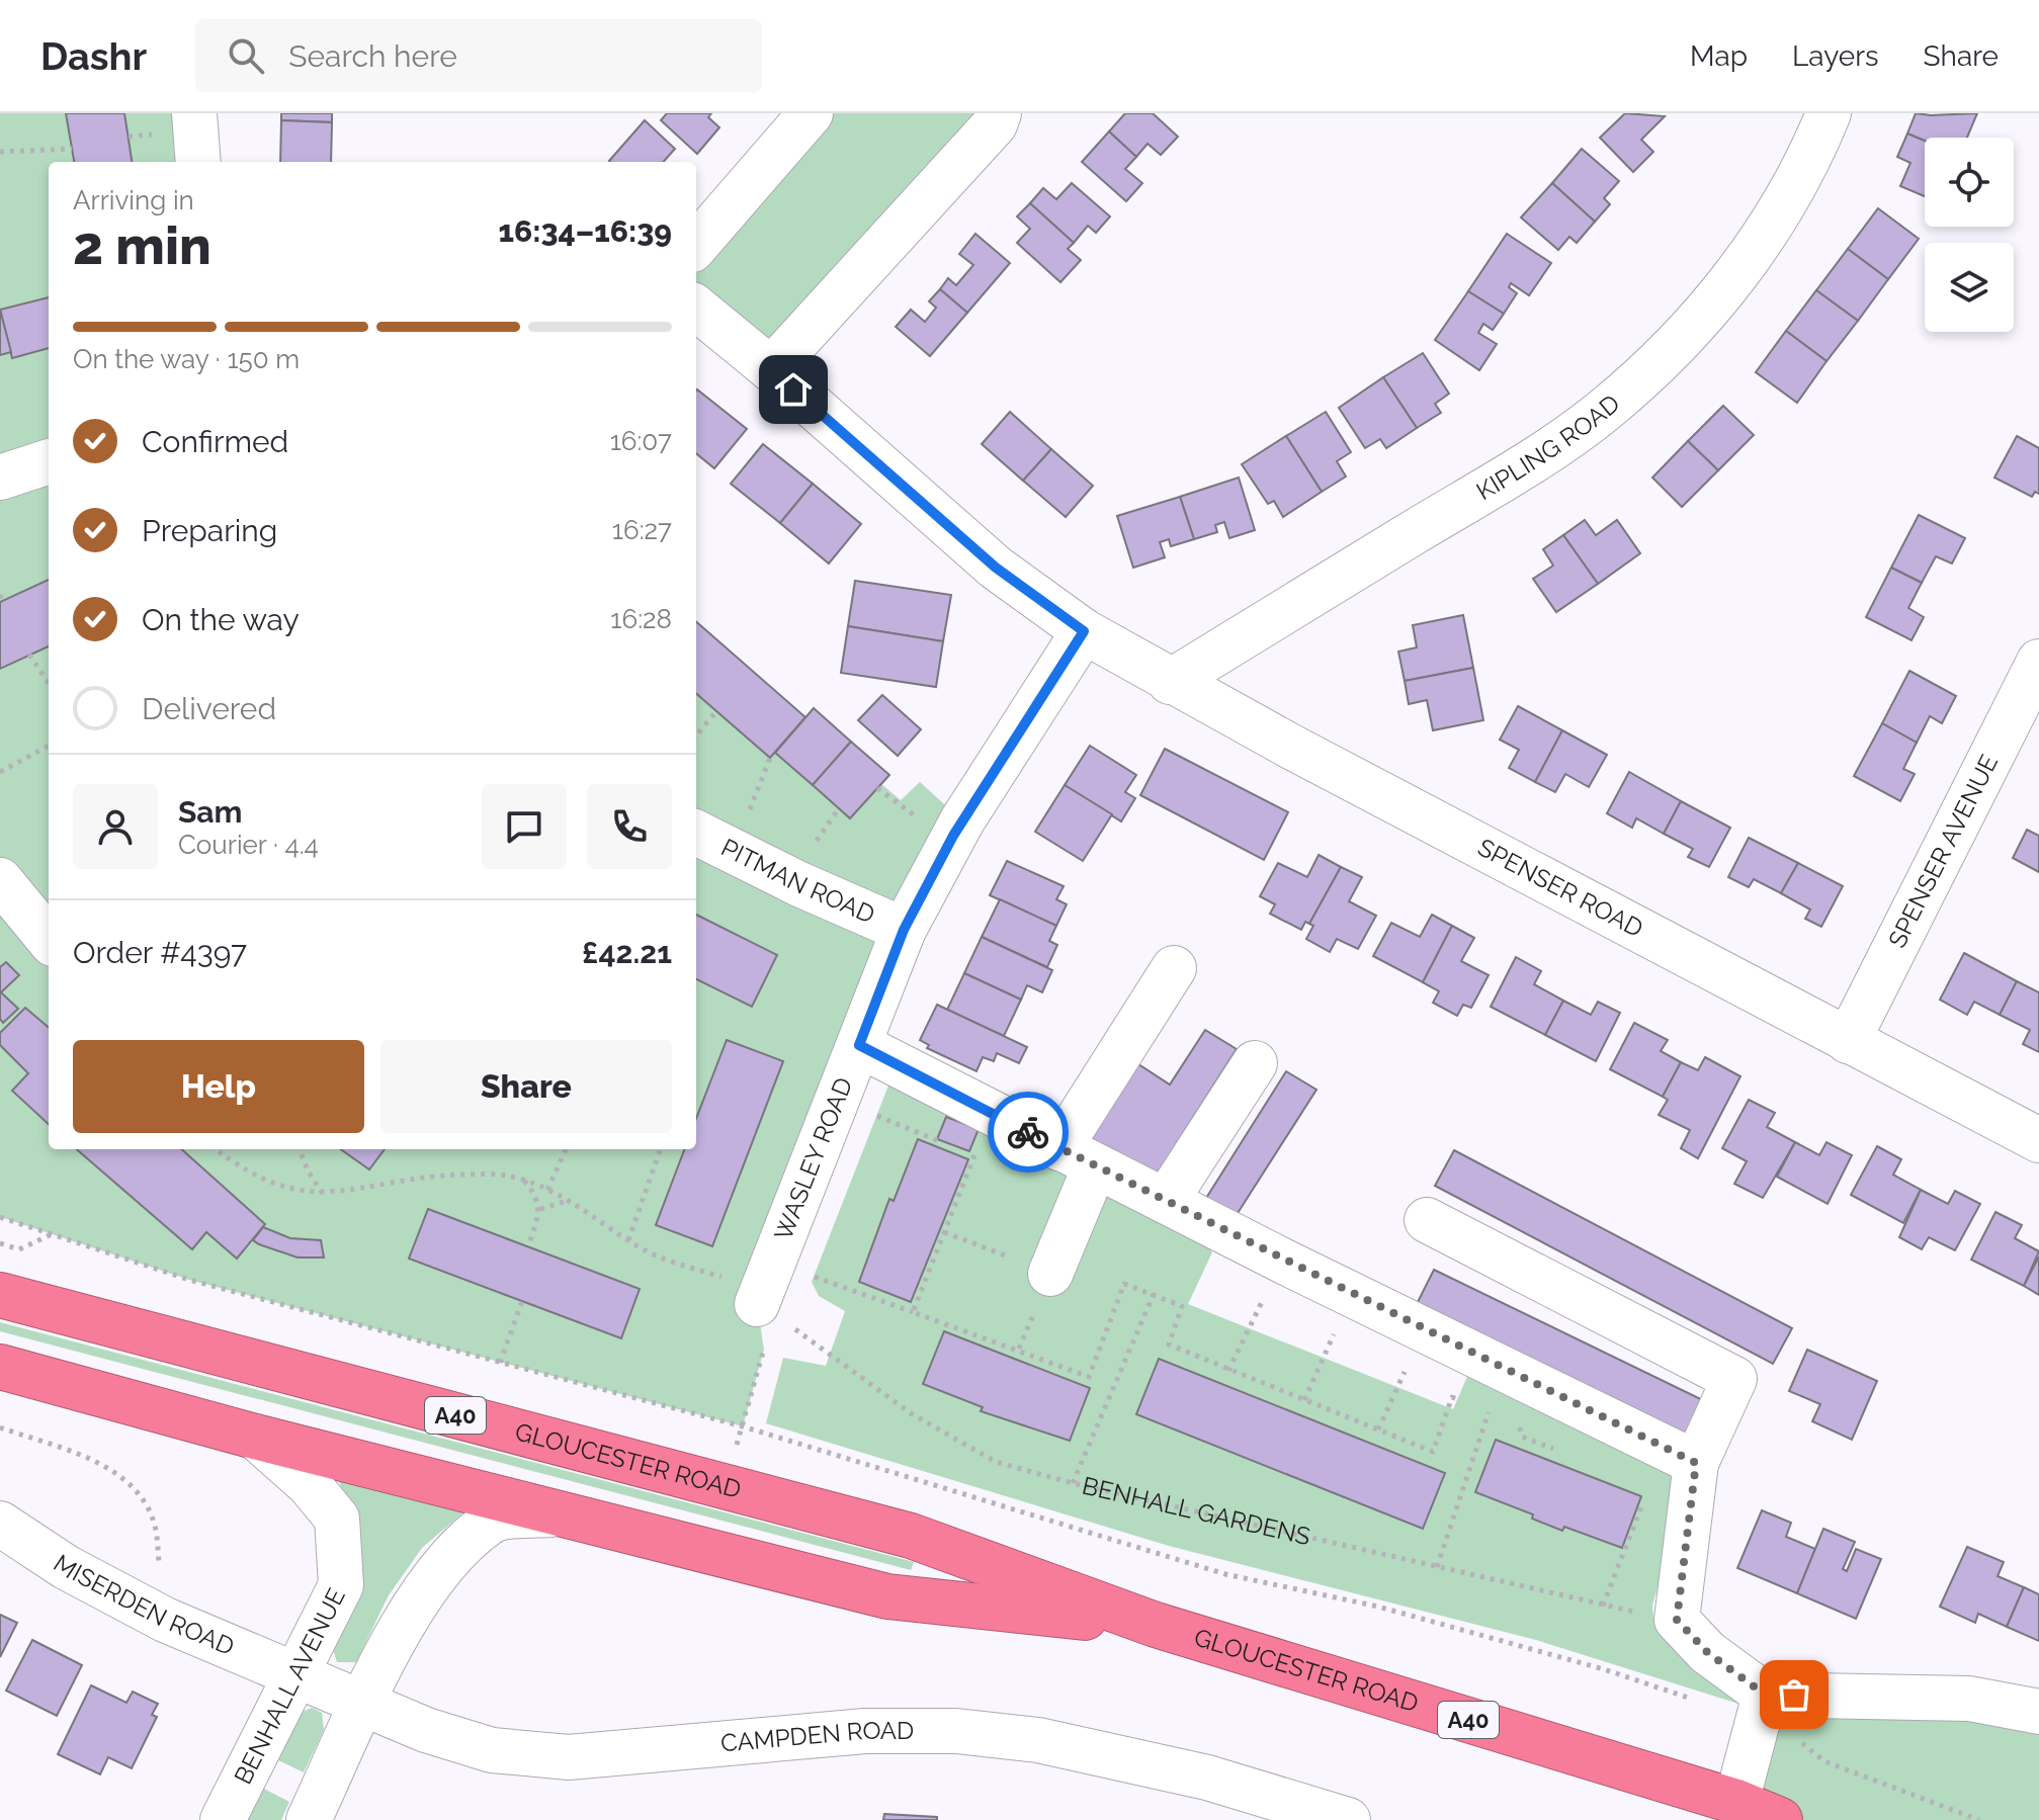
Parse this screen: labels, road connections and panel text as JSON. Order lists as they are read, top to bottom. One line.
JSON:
{"streets":{"highway":["A40","GLOUCESTER ROAD"],"street":["KIPLING ROAD","SPENSER AVENUE","PITMAN ROAD","SPENSER ROAD","WASLEY ROAD","MISERDEN ROAD","BENHALL AVENUE","CAMPDEN ROAD"],"path":["BENHALL GARDENS"]},"crossings":[["KIPLING ROAD","SPENSER ROAD"],["SPENSER AVENUE","SPENSER ROAD"],["PITMAN ROAD","WASLEY ROAD"],["SPENSER ROAD","WASLEY ROAD"],["WASLEY ROAD","BENHALL GARDENS"],["GLOUCESTER ROAD","BENHALL AVENUE"],["MISERDEN ROAD","BENHALL AVENUE"],["MISERDEN ROAD","CAMPDEN ROAD"],["BENHALL AVENUE","CAMPDEN ROAD"]],"page":{"header":"Dashr","search":"Search here","nav":["Map","Layers","Share"],"heading":["2 min","Arriving in","16:34–16:39"],"panel":["Sam","Courier · 4.4","Order #4397","£42.21"],"bar":"On the way · 150 m","list":[["Confirmed","16:07"],["Preparing","16:27"],["On the way","16:28"],"Delivered"],"buttons":["Help","Share"]}}
